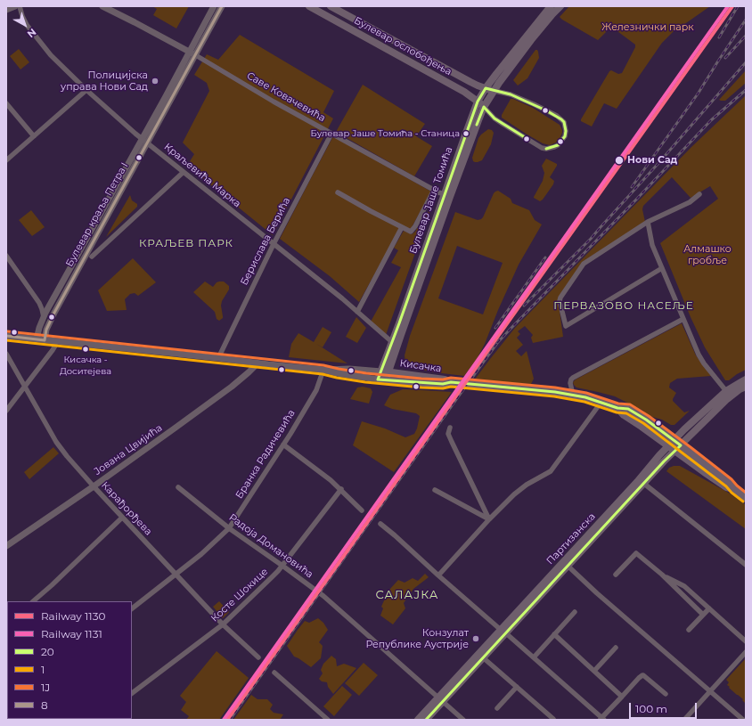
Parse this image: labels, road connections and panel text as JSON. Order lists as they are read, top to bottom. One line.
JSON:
{"streets":{"main road":["Булевар ослобођења","Булевар Јаше Томића","Кисачка","Партизанска"],"street":["Саве Ковачевића","Краљевића Марка","Булевар краља Петра I","Берислава Берића","Јована Цвијића","Бранка Радичевића","Карађорђева","Радоја Домановића","Косте Шокице"]},"crossings":[["Булевар ослобођења","Булевар Јаше Томића"],["Саве Ковачевића","Булевар Јаше Томића"],["Саве Ковачевића","Булевар краља Петра I"],["Саве Ковачевића","Берислава Берића"],["Краљевића Марка","Булевар Јаше Томића"],["Краљевића Марка","Булевар краља Петра I"],["Краљевића Марка","Берислава Берића"],["Булевар Јаше Томића","Кисачка"],["Булевар краља Петра I","Кисачка"],["Берислава Берића","Кисачка"],["Кисачка","Јована Цвијића"],["Кисачка","Бранка Радичевића"],["Кисачка","Партизанска"],["Јована Цвијића","Карађорђева"],["Бранка Радичевића","Карађорђева"],["Бранка Радичевића","Радоја Домановића"],["Карађорђева","Косте Шокице"],["Партизанска","Радоја Домановића"],["Радоја Домановића","Косте Шокице"]],"districts":["КРАЉЕВ ПАРК","ПЕРВАЗОВО НАСЕЉЕ","САЛАЈКА"],"parks":["Железнички парк","Алмашко гробље"],"places":["Полицијска управа Нови Сад","Булевар Јаше Томића - Станица","Нови Сад","Кисачка - Доситејева","Конзулат Републике Аустрије"],"lines":["rail line 1130","rail line 1131","transit line 8","transit line 20","transit line 1J","transit line 1"],"legend":["Railway 1130","Railway 1131","20","1","1J","8"],"scale_bar":"100 m","north":"bottom right"}
